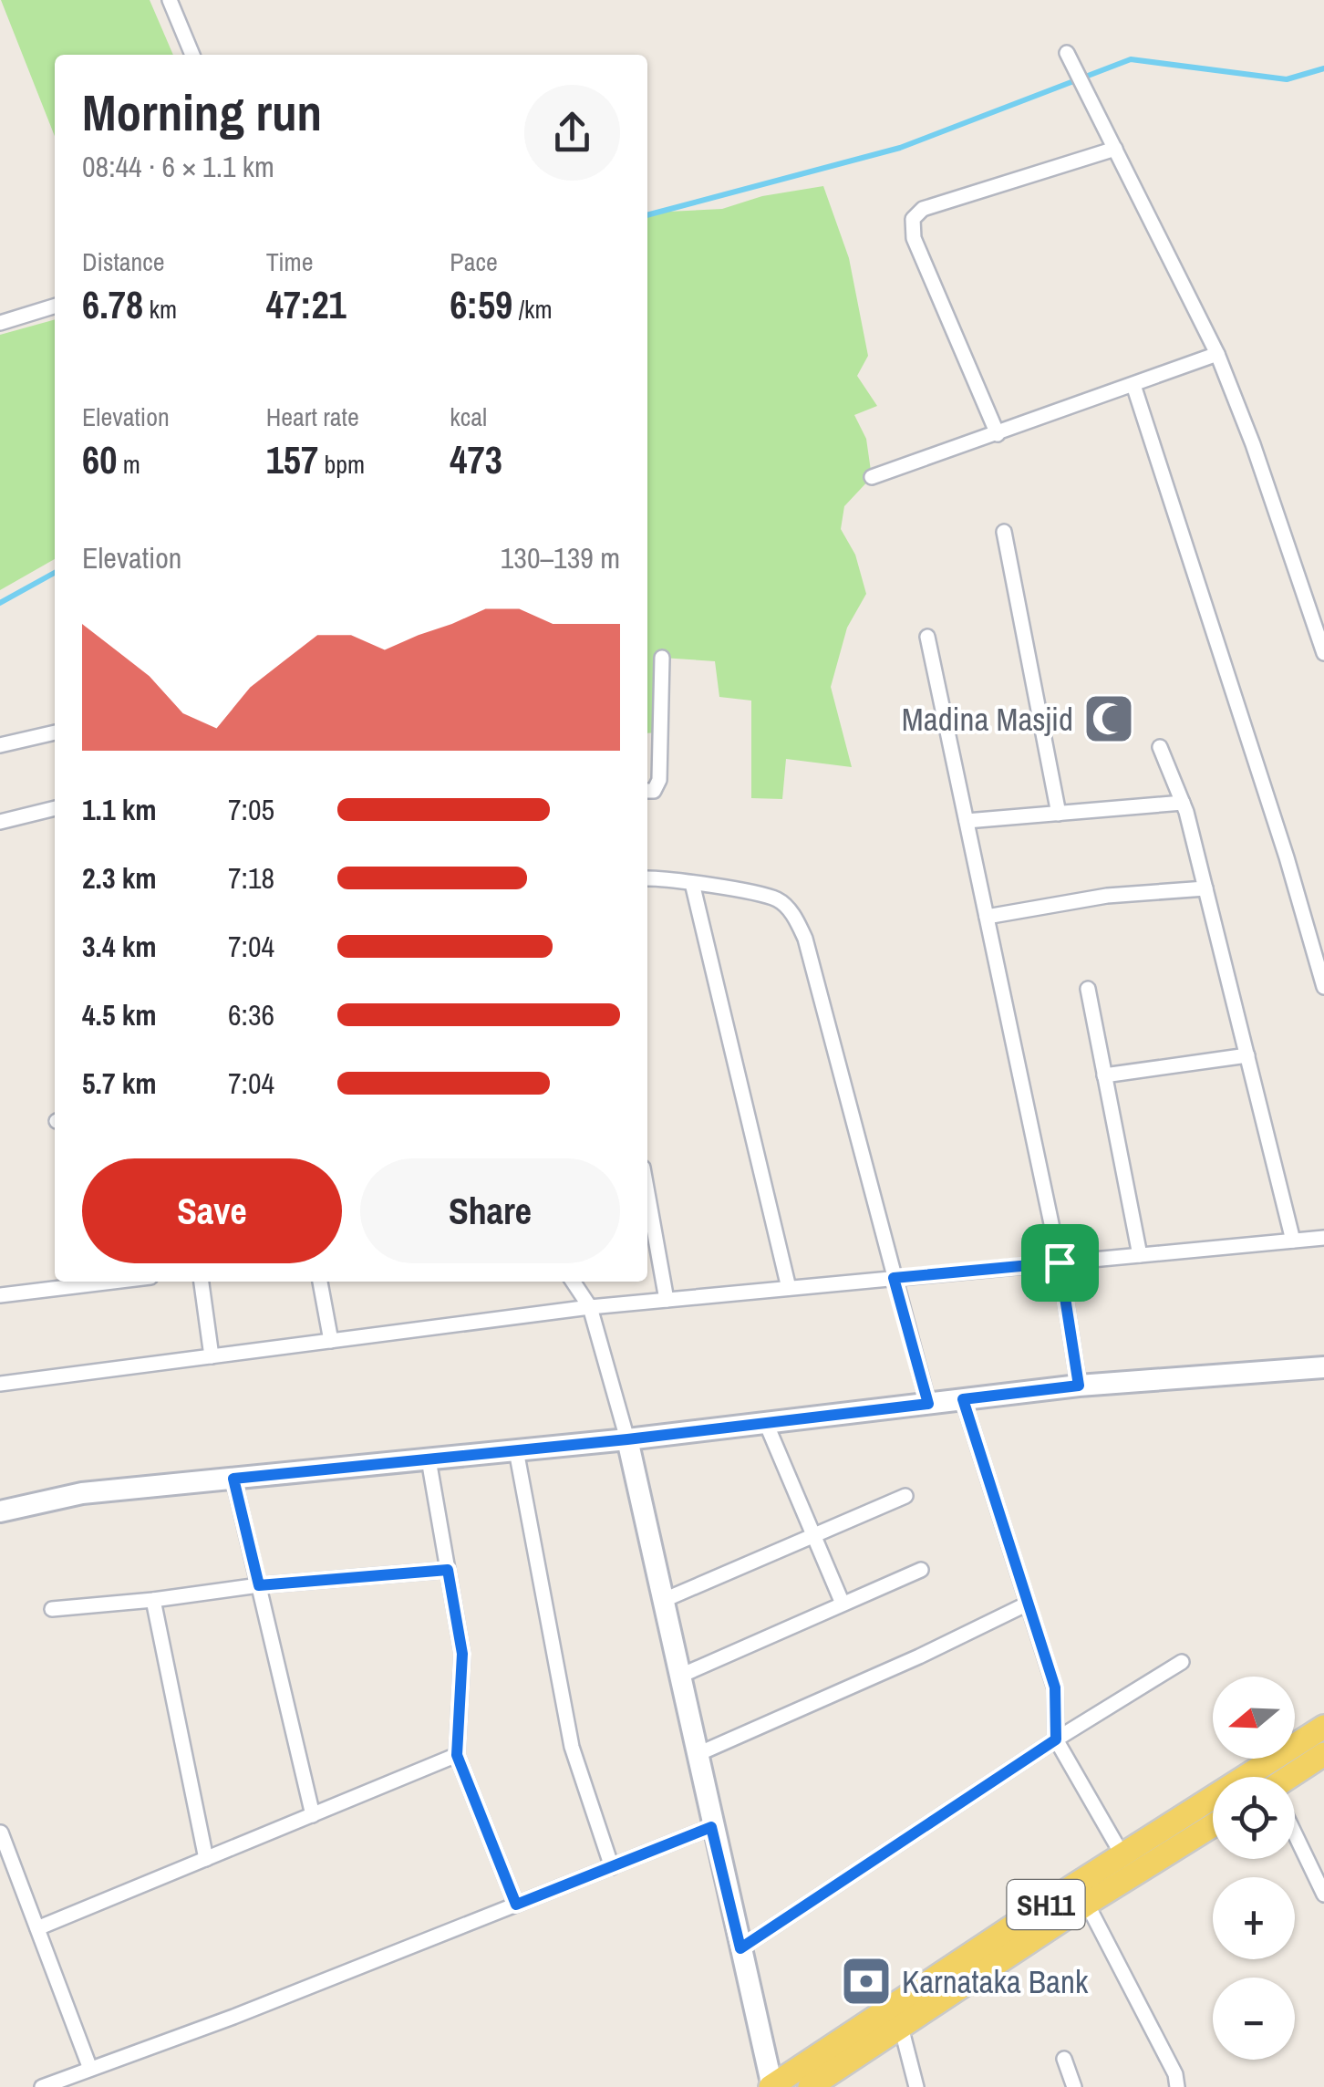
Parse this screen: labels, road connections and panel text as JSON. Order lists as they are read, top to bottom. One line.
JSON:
{"streets":{"main road":["SH11"]},"places":{"mosque":["Madina Masjid"],"bank":["Karnataka Bank"]},"north":"left","page":{"heading":["Morning run","08:44 · 6 × 1.1 km"],"stats":[["Distance","6.78 km"],["Time","47:21"],["Pace","6:59 /km"],["Elevation","60 m"],["Heart rate","157 bpm"],["kcal","473"]],"chart":["Elevation","130–139 m"],"list":[{"name":"1.1 km","note":"7:05"},{"name":"2.3 km","note":"7:18"},{"name":"3.4 km","note":"7:04"},{"name":"4.5 km","note":"6:36"},{"name":"5.7 km","note":"7:04"}],"buttons":["Save","Share"],"map_buttons":["+","−"]}}
